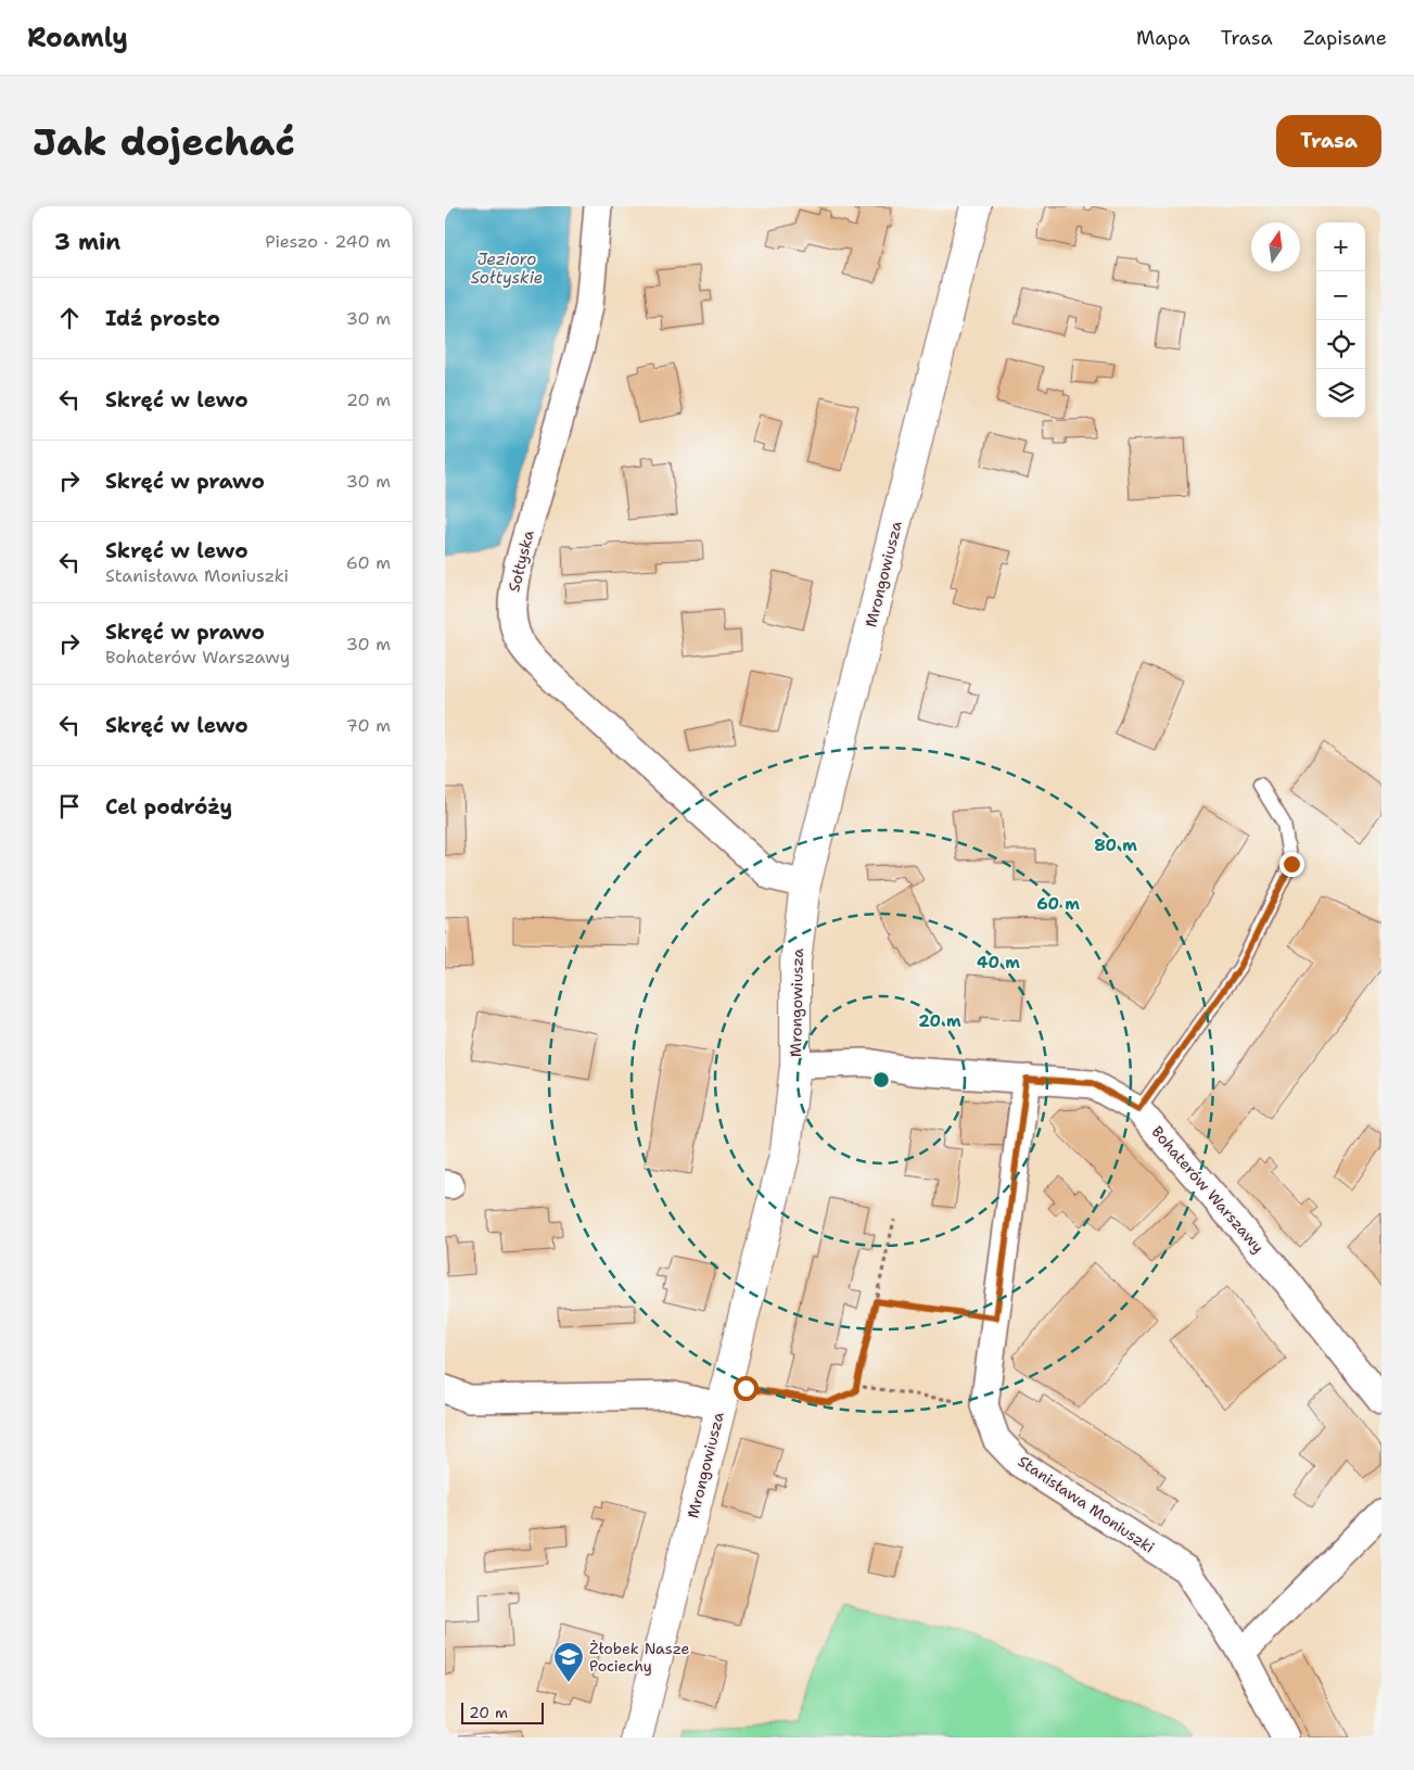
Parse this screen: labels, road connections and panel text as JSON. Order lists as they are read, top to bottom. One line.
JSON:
{"streets":{"street":["Sołtyska","Mrongowiusza","Bohaterów Warszawy","Stanisława Moniuszki"]},"crossings":[["Sołtyska","Mrongowiusza"],["Mrongowiusza","Bohaterów Warszawy"],["Bohaterów Warszawy","Stanisława Moniuszki"]],"water":["Jezioro Sołtyskie"],"places":{"school or university":["Żłobek Nasze Pociechy"]},"scale_bar":"20 m","north":"top","page":{"header":"Roamly","nav":["Mapa","Trasa","Zapisane"],"buttons":"Trasa","title":"Jak dojechać","heading":["3 min","Pieszo · 240 m"],"map_buttons":["+","−"],"list":[["Idź prosto","30 m"],["Skręć w lewo","20 m"],["Skręć w prawo","30 m"],["Skręć w lewo","Stanisława Moniuszki","60 m"],["Skręć w prawo","Bohaterów Warszawy","30 m"],["Skręć w lewo","70 m"],"Cel podróży"],"scale":"20 m"},"rings":["80 m","60 m","40 m","20 m"]}
